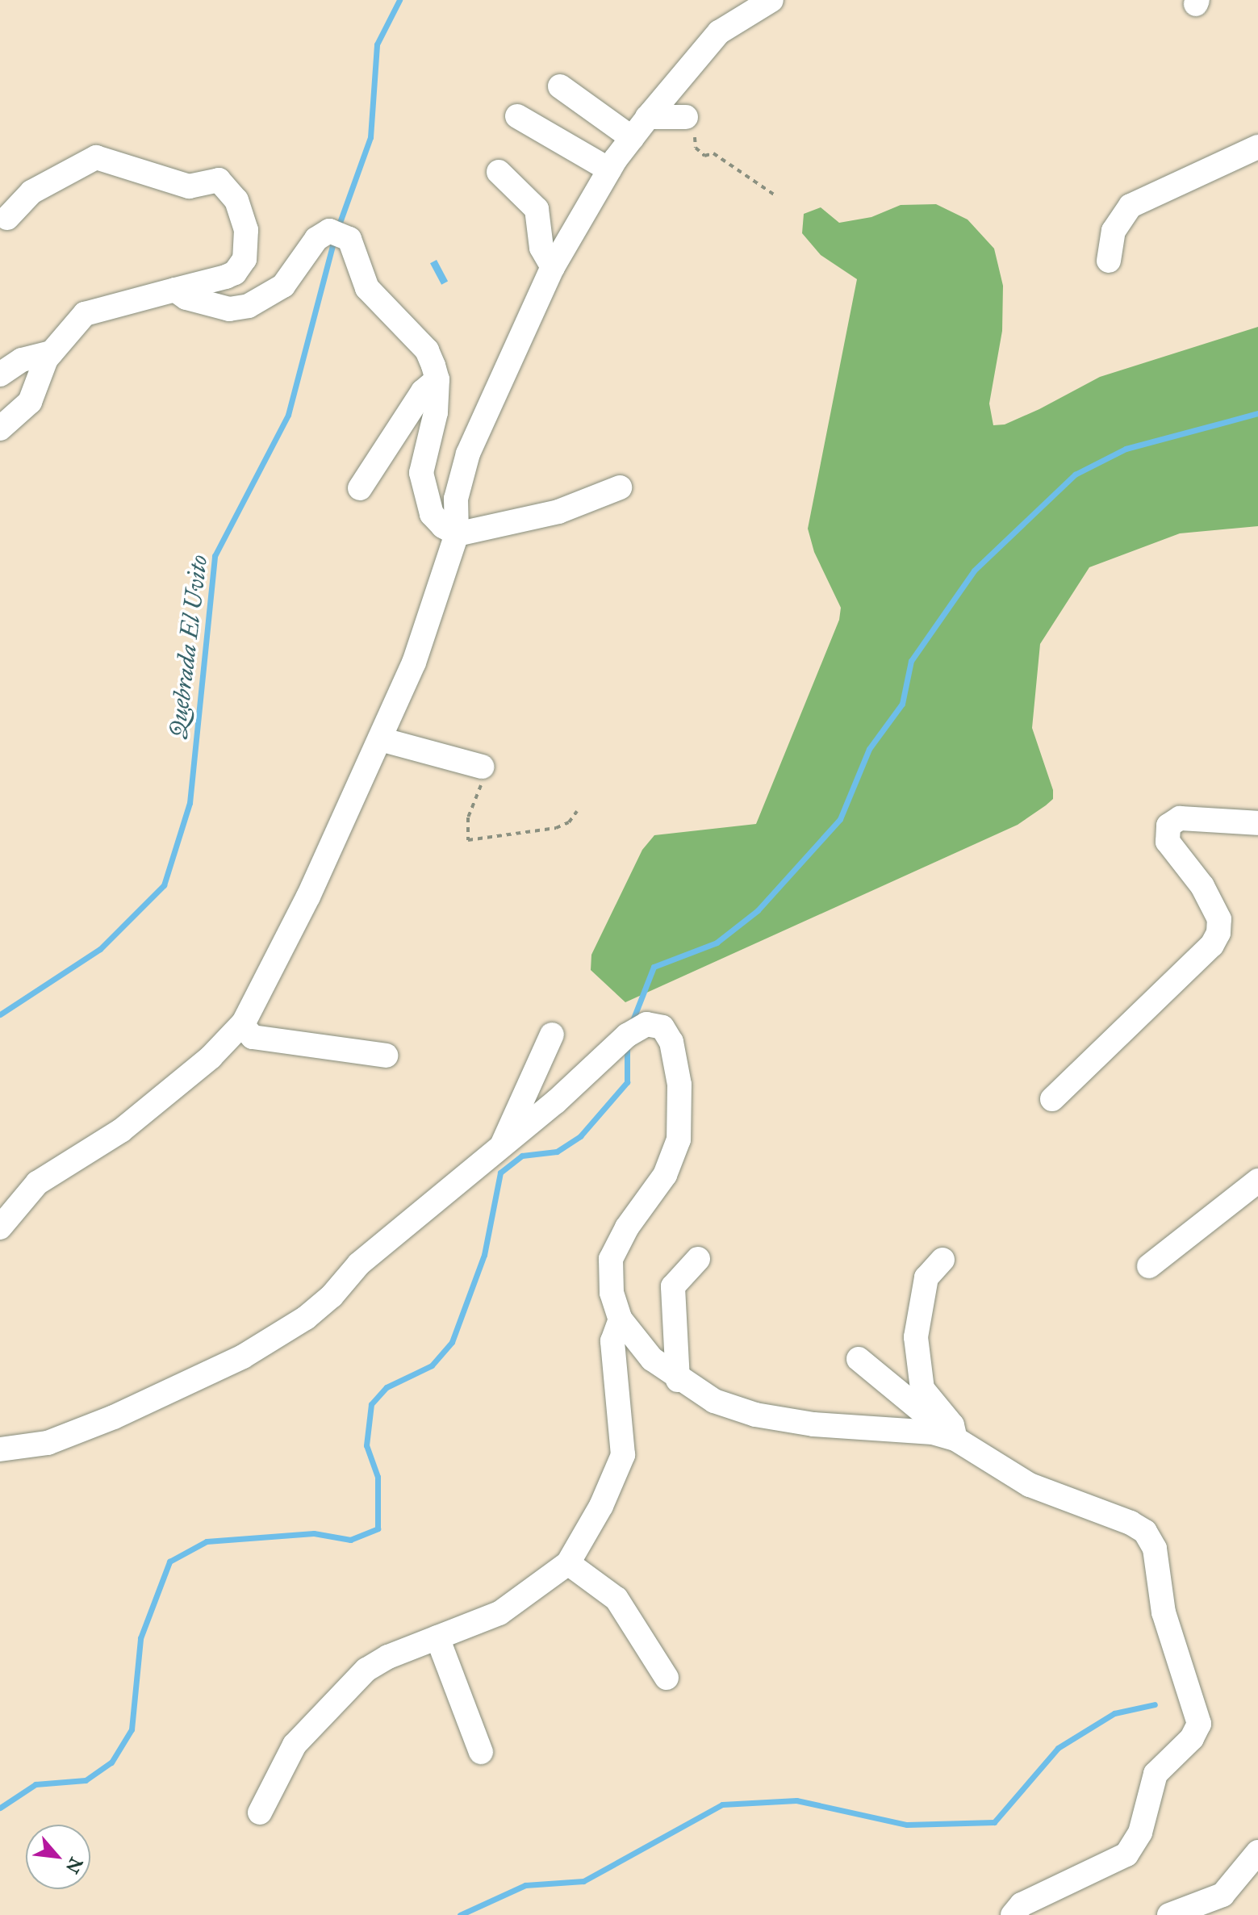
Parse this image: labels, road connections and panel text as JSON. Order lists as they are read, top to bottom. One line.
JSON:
{"water":["Quebrada El Uvito"],"north":"bottom right"}
